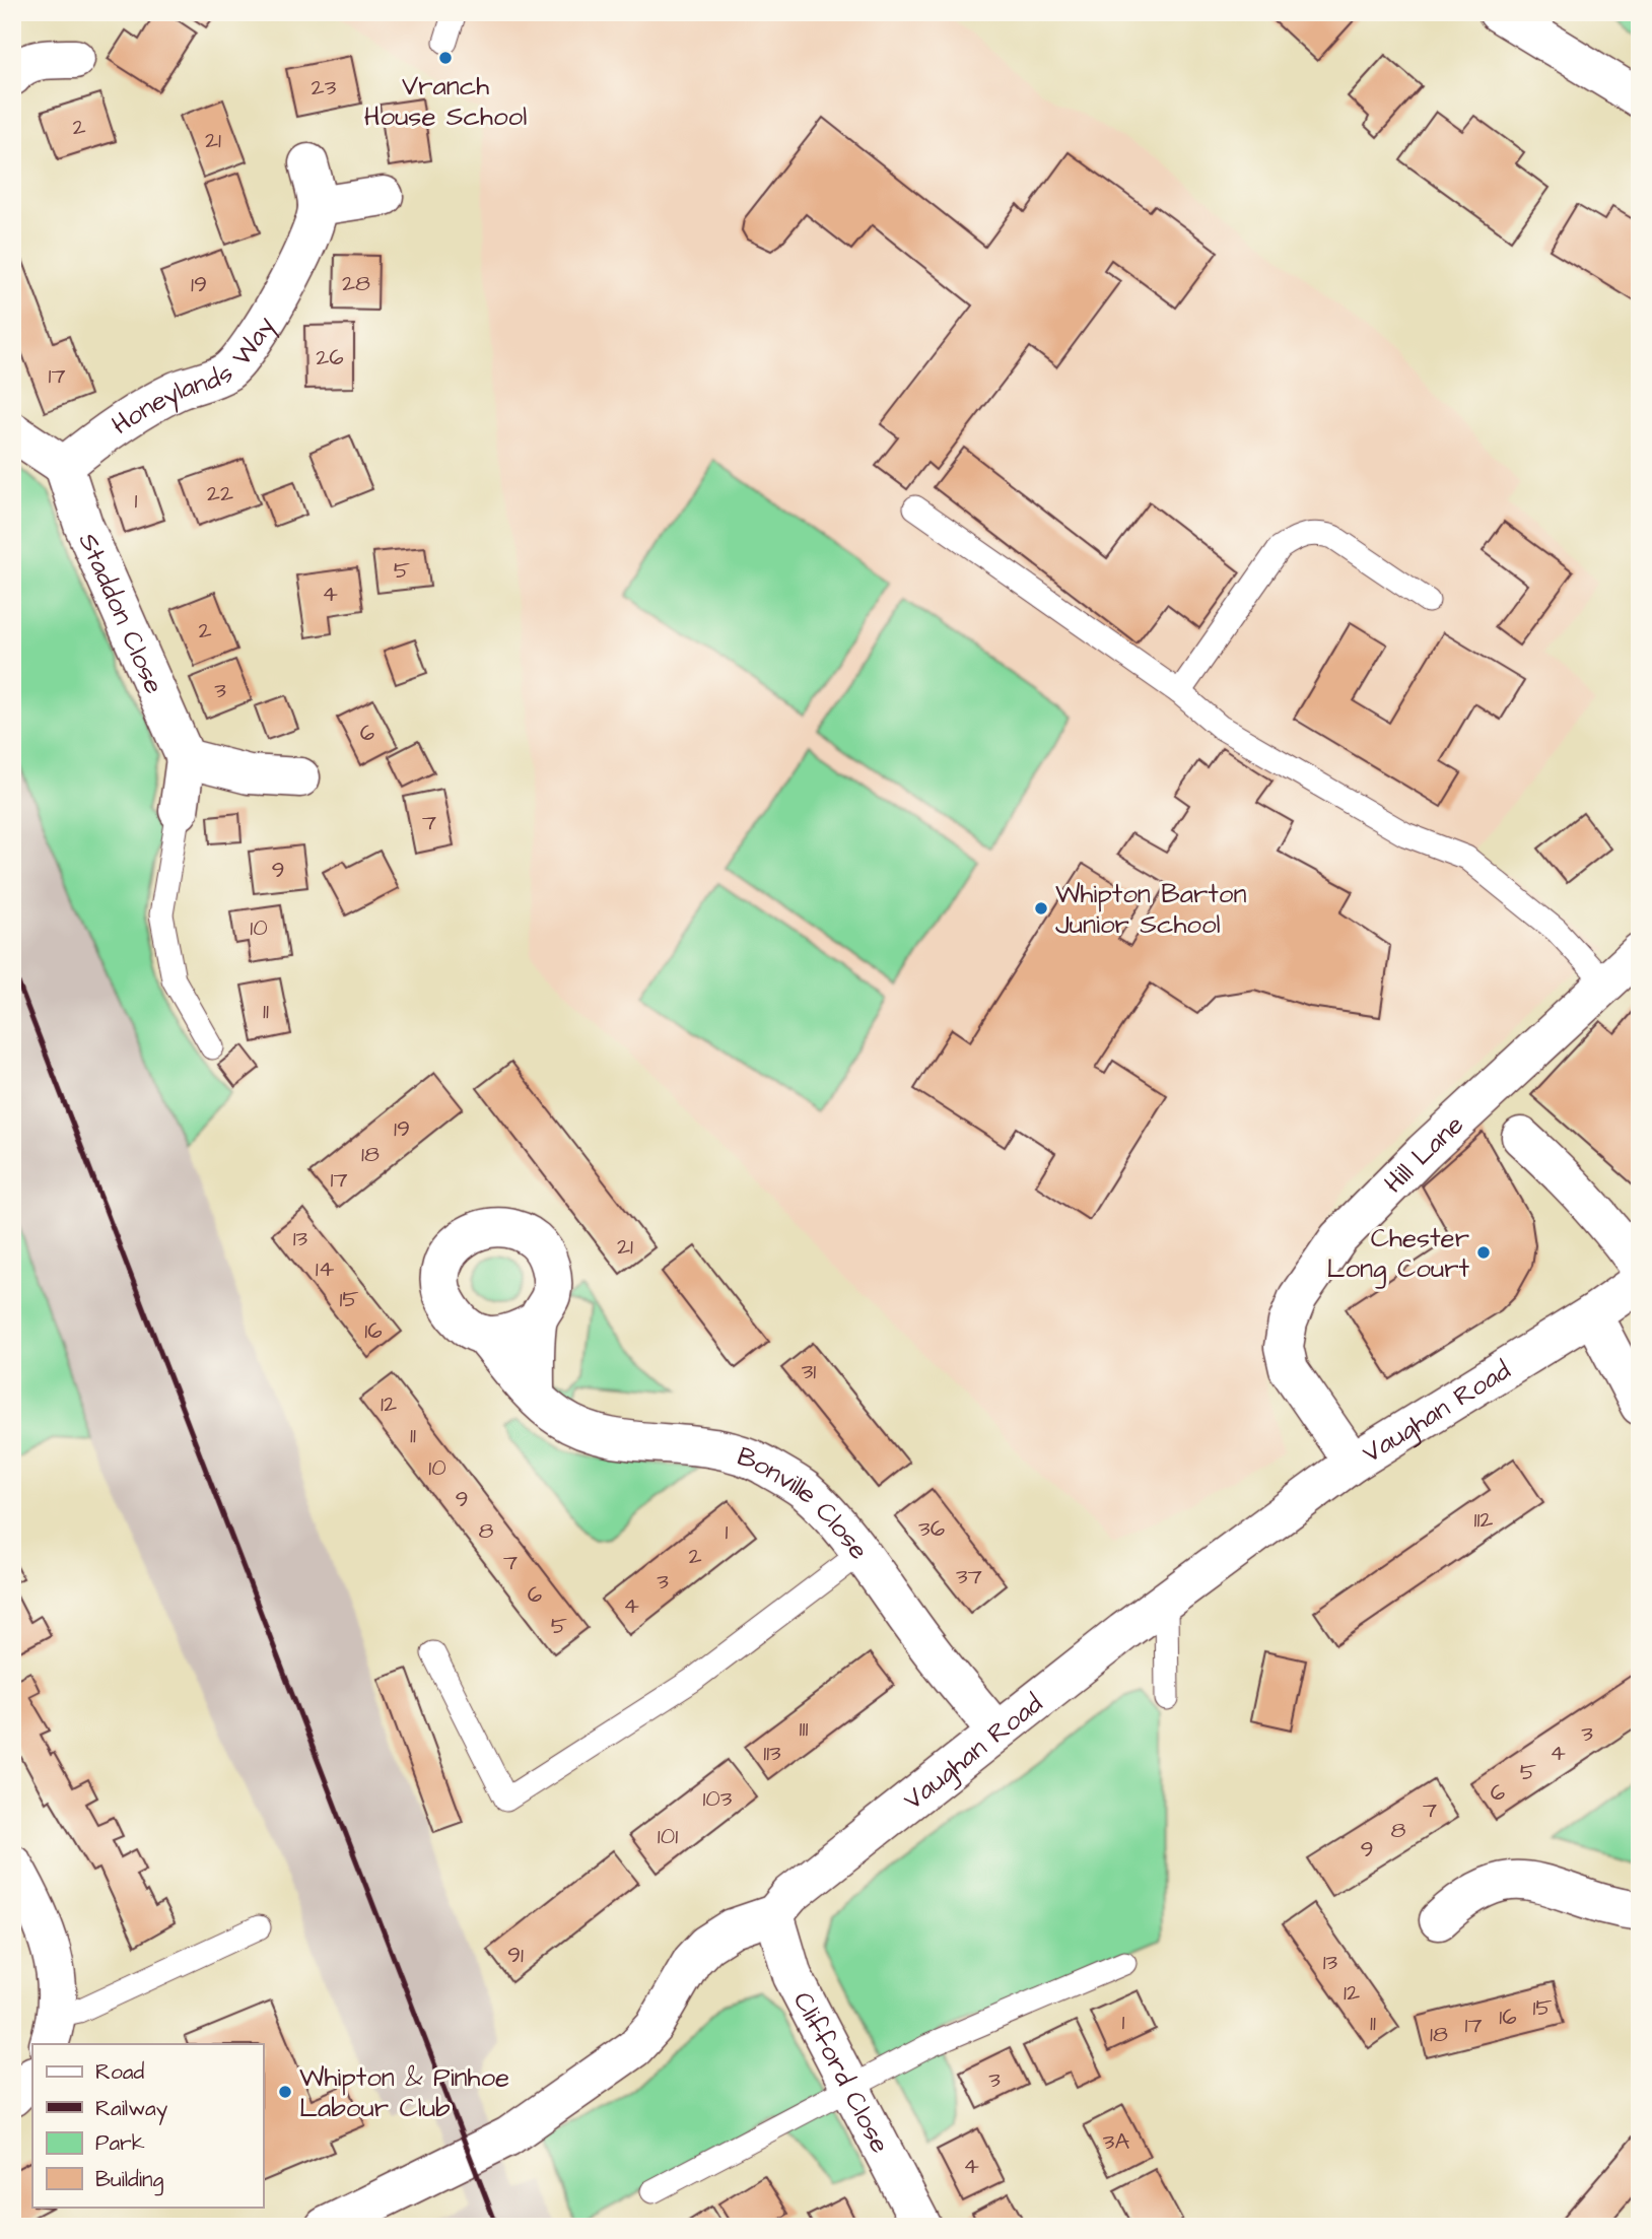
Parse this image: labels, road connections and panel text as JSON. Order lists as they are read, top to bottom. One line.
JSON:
{"streets":{"street":["Honeylands Way","Staddon Close","Hill Lane","Vaughan Road","Bonville Close","Clifford Close"]},"crossings":[["Honeylands Way","Staddon Close"],["Hill Lane","Vaughan Road"],["Vaughan Road","Bonville Close"],["Vaughan Road","Clifford Close"]],"places":["Vranch House School","Whipton Barton Junior School","Chester Long Court","Whipton & Pinhoe Labour Club"],"house_numbers":["23","2","21","28","19","26","17","22","1","5","4","2","3","6","7","9","10","11","19","18","17","13","21","14","15","16","31","12","11","10","9","112","36","8","1","2","7","37","3","6","4","5","111","3","113","4","5","6","103","7","8","101","9","91","13","12","15","16","1","11","17","18","3","3A","4"],"legend":["Road","Railway","Park","Building"]}
